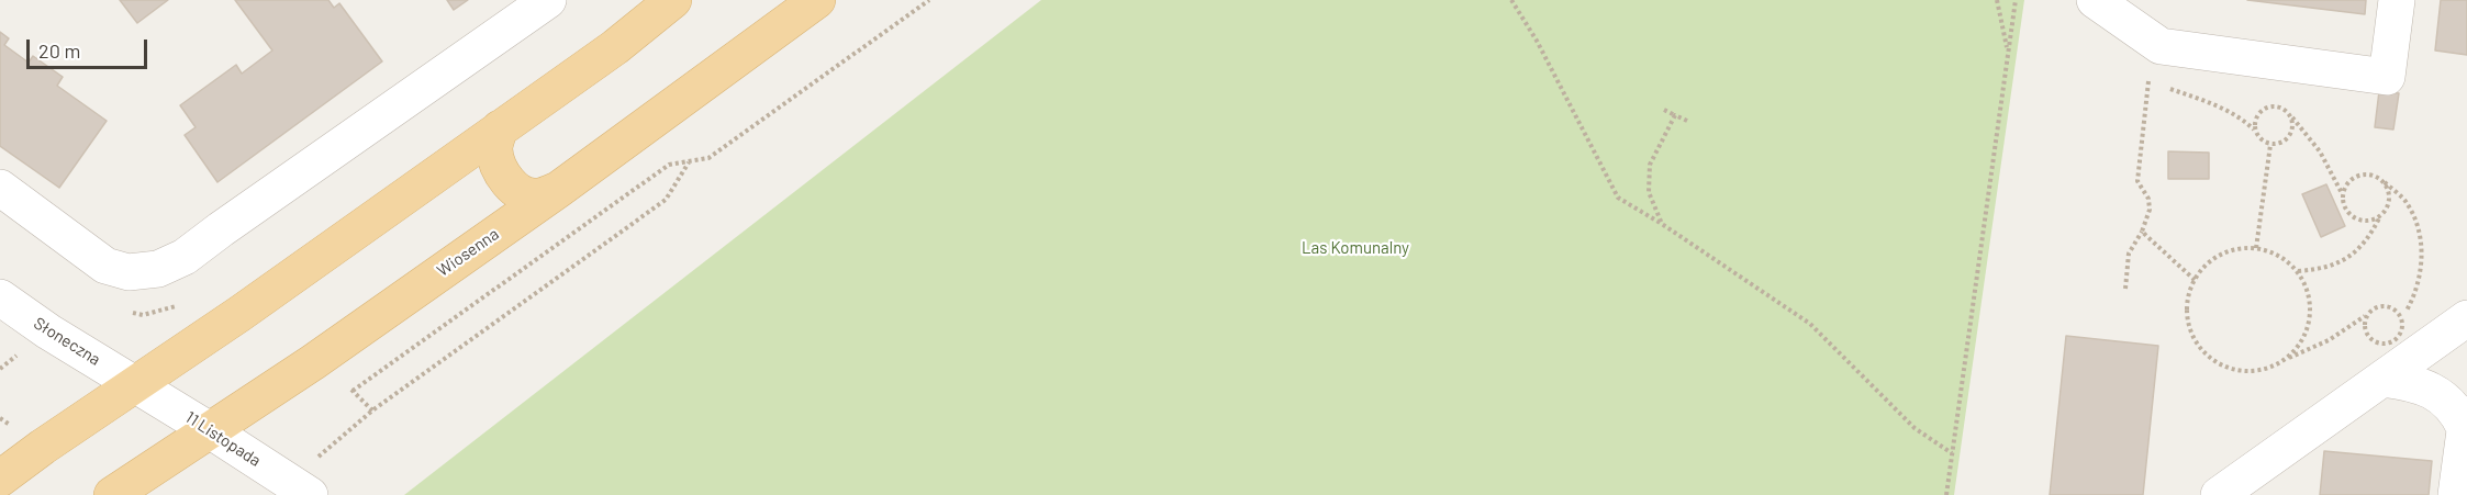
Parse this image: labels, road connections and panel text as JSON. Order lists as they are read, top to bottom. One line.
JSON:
{"streets":{"main road":["Wiosenna"],"street":["Słoneczna","11 Listopada"]},"crossings":[["Wiosenna","11 Listopada"],["Słoneczna","11 Listopada"]],"parks":["Las Komunalny"],"scale_bar":"20 m"}
